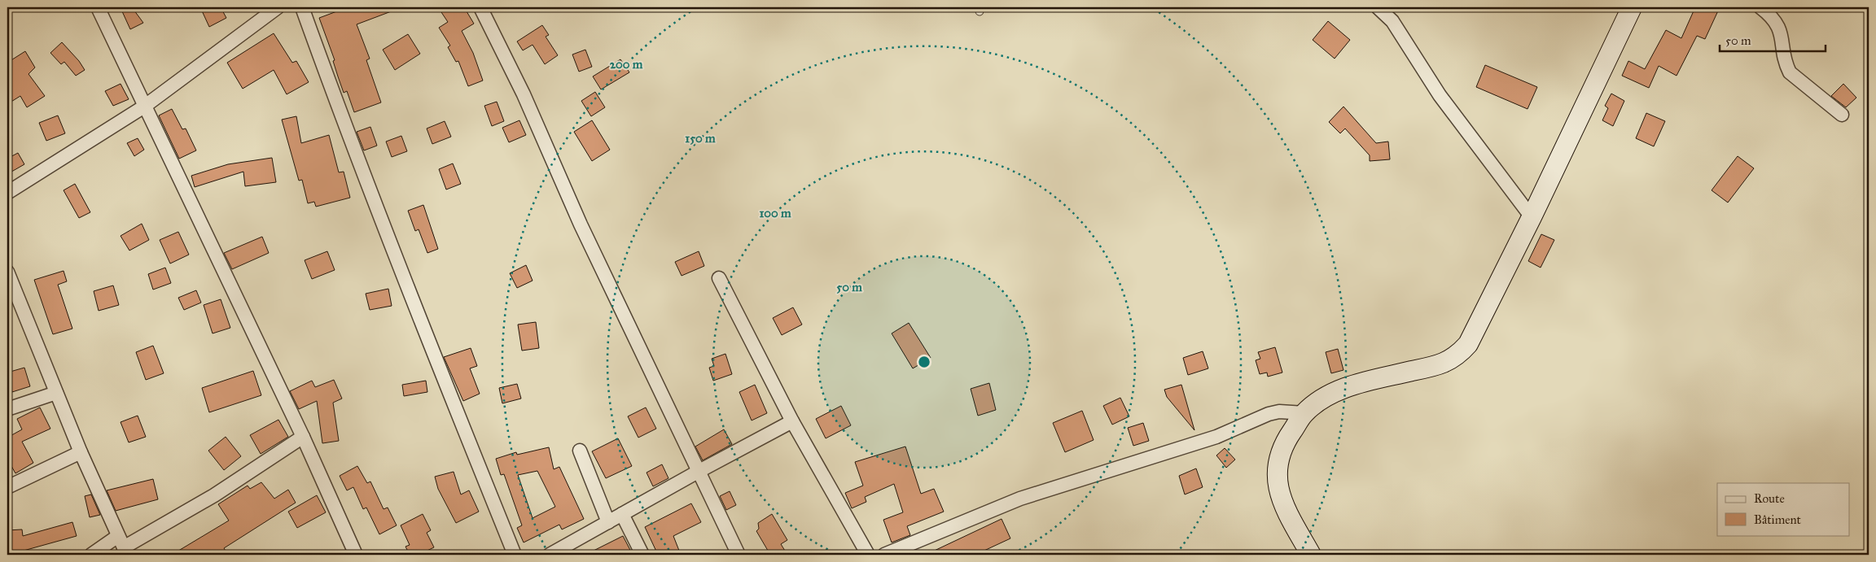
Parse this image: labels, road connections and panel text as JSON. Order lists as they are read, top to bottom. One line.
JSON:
{"legend":["Route","Bâtiment"],"scale_bar":"50 m","rings":["200 m","150 m","100 m","50 m"]}
